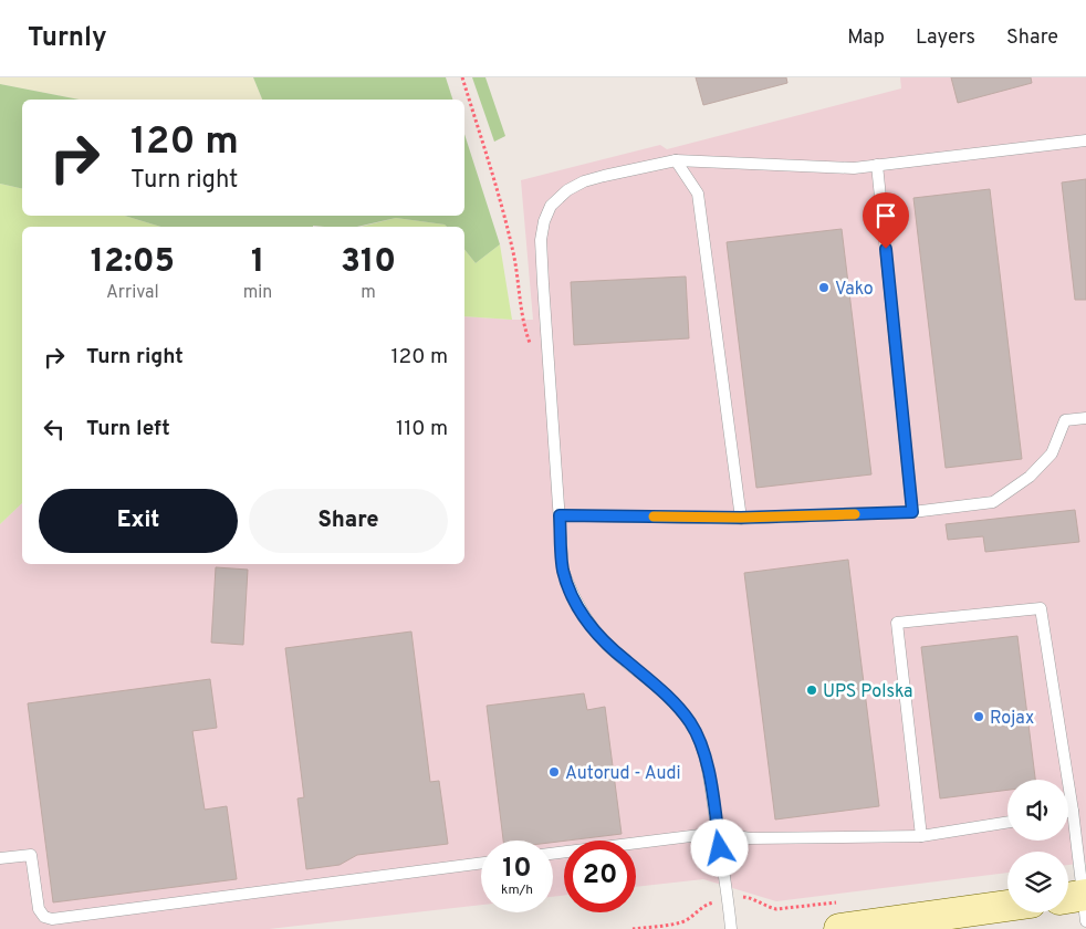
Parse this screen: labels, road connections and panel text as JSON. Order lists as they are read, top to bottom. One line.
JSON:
{"places":["Vako","UPS Polska","Rojax","Autorud - Audi"],"page":{"header":"Turnly","nav":["Map","Layers","Share"],"turn":["120 m","Turn right"],"eta":["12:05","Arrival","1","min","310","m"],"list":[{"name":"Turn right","value":"120 m"},{"name":"Turn left","value":"110 m"}],"buttons":["Exit","Share"],"speed":"10 km/h","limit":"20"}}
